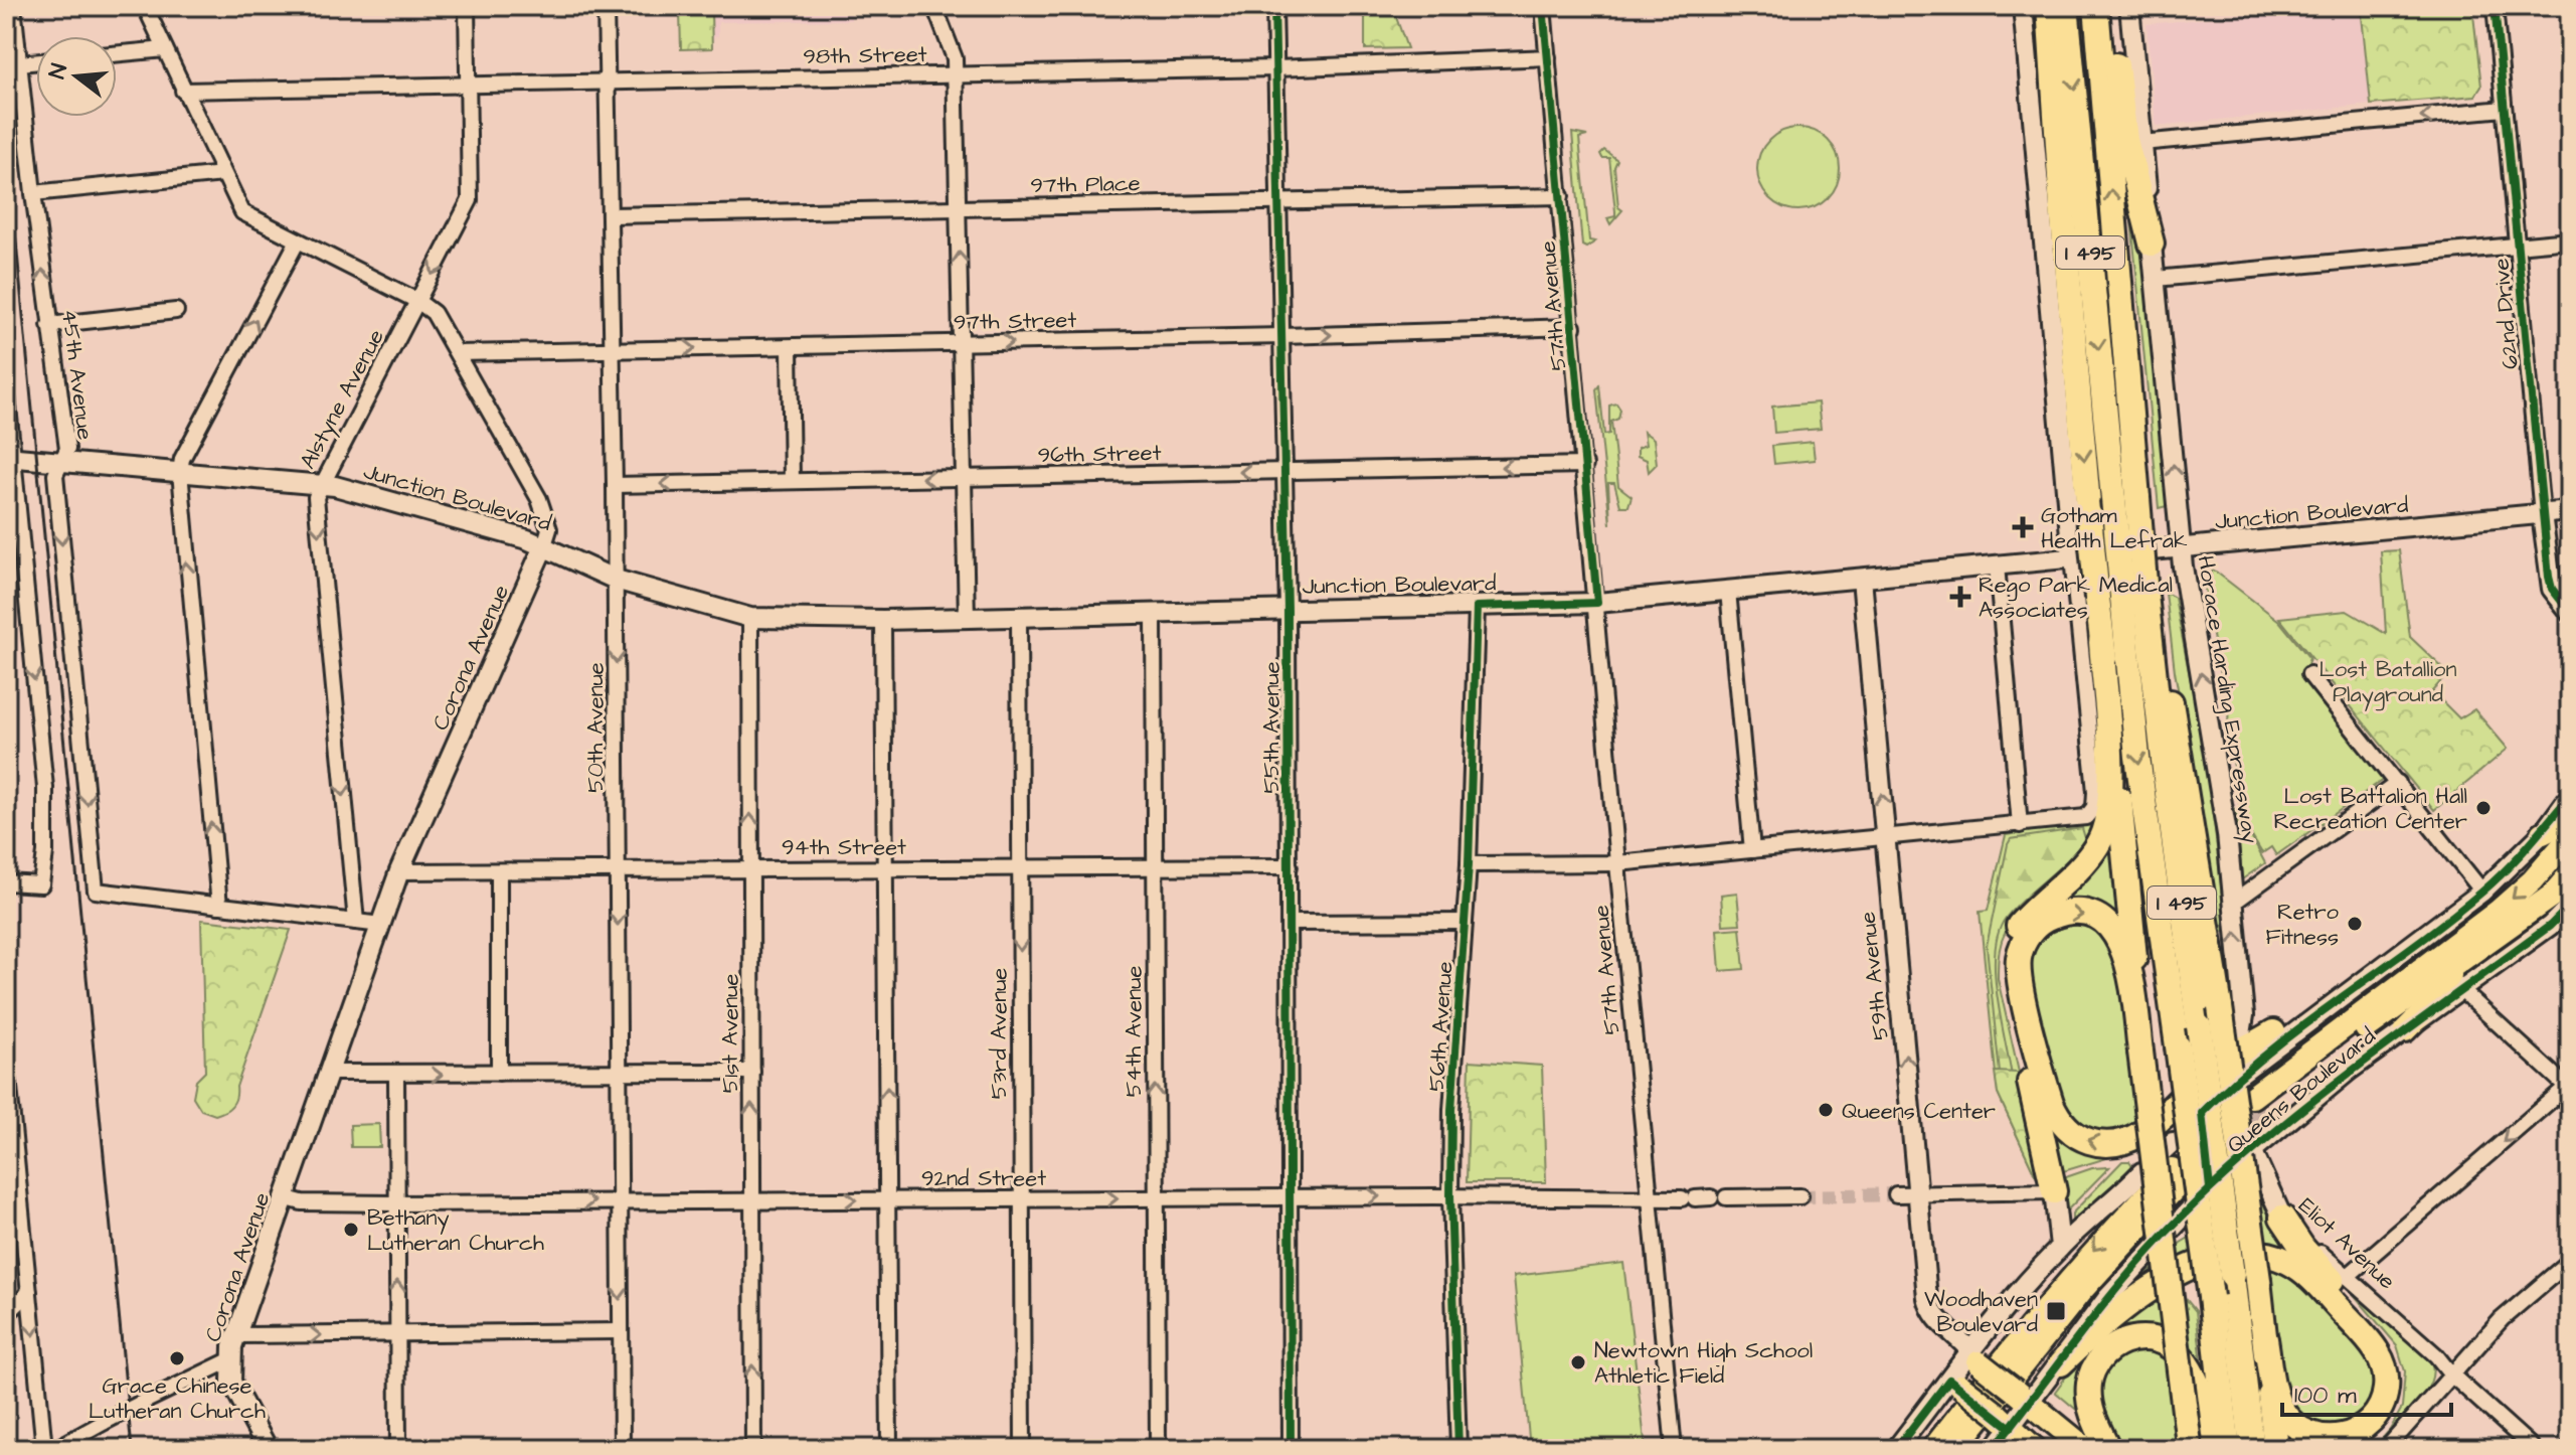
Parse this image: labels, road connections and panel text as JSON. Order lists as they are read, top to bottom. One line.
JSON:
{"streets":{"highway":["I 495"],"main road":["62nd Drive","Junction Boulevard","Corona Avenue","Horace Harding Expressway","59th Avenue","Queens Boulevard","Eliot Avenue"],"street":["98th Street","97th Place","57th Avenue","97th Street","45th Avenue","Alstyne Avenue","96th Street","50th Avenue","55th Avenue","94th Street","56th Avenue","54th Avenue","51st Avenue","53rd Avenue","92nd Street"]},"crossings":[["98th Street","57th Avenue"],["98th Street","Alstyne Avenue"],["98th Street","Corona Avenue"],["98th Street","50th Avenue"],["98th Street","55th Avenue"],["97th Place","57th Avenue"],["97th Place","50th Avenue"],["97th Place","55th Avenue"],["57th Avenue","97th Street"],["57th Avenue","96th Street"],["57th Avenue","Junction Boulevard"],["57th Avenue","92nd Street"],["62nd Drive","Junction Boulevard"],["97th Street","Corona Avenue"],["97th Street","50th Avenue"],["97th Street","55th Avenue"],["45th Avenue","Junction Boulevard"],["Alstyne Avenue","Junction Boulevard"],["Alstyne Avenue","Corona Avenue"],["96th Street","50th Avenue"],["96th Street","55th Avenue"],["Junction Boulevard","Corona Avenue"],["Junction Boulevard","Horace Harding Expressway"],["Junction Boulevard","50th Avenue"],["Junction Boulevard","55th Avenue"],["Junction Boulevard","59th Avenue"],["Junction Boulevard","56th Avenue"],["Junction Boulevard","54th Avenue"],["Junction Boulevard","51st Avenue"],["Junction Boulevard","53rd Avenue"],["Corona Avenue","94th Street"],["Corona Avenue","92nd Street"],["Horace Harding Expressway","Eliot Avenue"],["50th Avenue","94th Street"],["50th Avenue","92nd Street"],["55th Avenue","94th Street"],["55th Avenue","92nd Street"],["94th Street","54th Avenue"],["94th Street","51st Avenue"],["94th Street","53rd Avenue"],["56th Avenue","92nd Street"],["54th Avenue","92nd Street"],["51st Avenue","92nd Street"],["53rd Avenue","92nd Street"],["Queens Boulevard","Eliot Avenue"]],"one_way":["97th Street","Alstyne Avenue","96th Street","59th Avenue","54th Avenue","51st Avenue","53rd Avenue","92nd Street"],"parks":["Lost Batallion Playground"],"places":{"health":["Gotham Health Lefrak","Rego Park Medical Associates"],"other":["Lost Battalion Hall Recreation Center","Retro Fitness","Queens Center","Bethany Lutheran Church","Grace Chinese Lutheran Church","Newtown High School Athletic Field"],"transit":["Woodhaven Boulevard"]},"scale_bar":"100 m","north":"left"}
